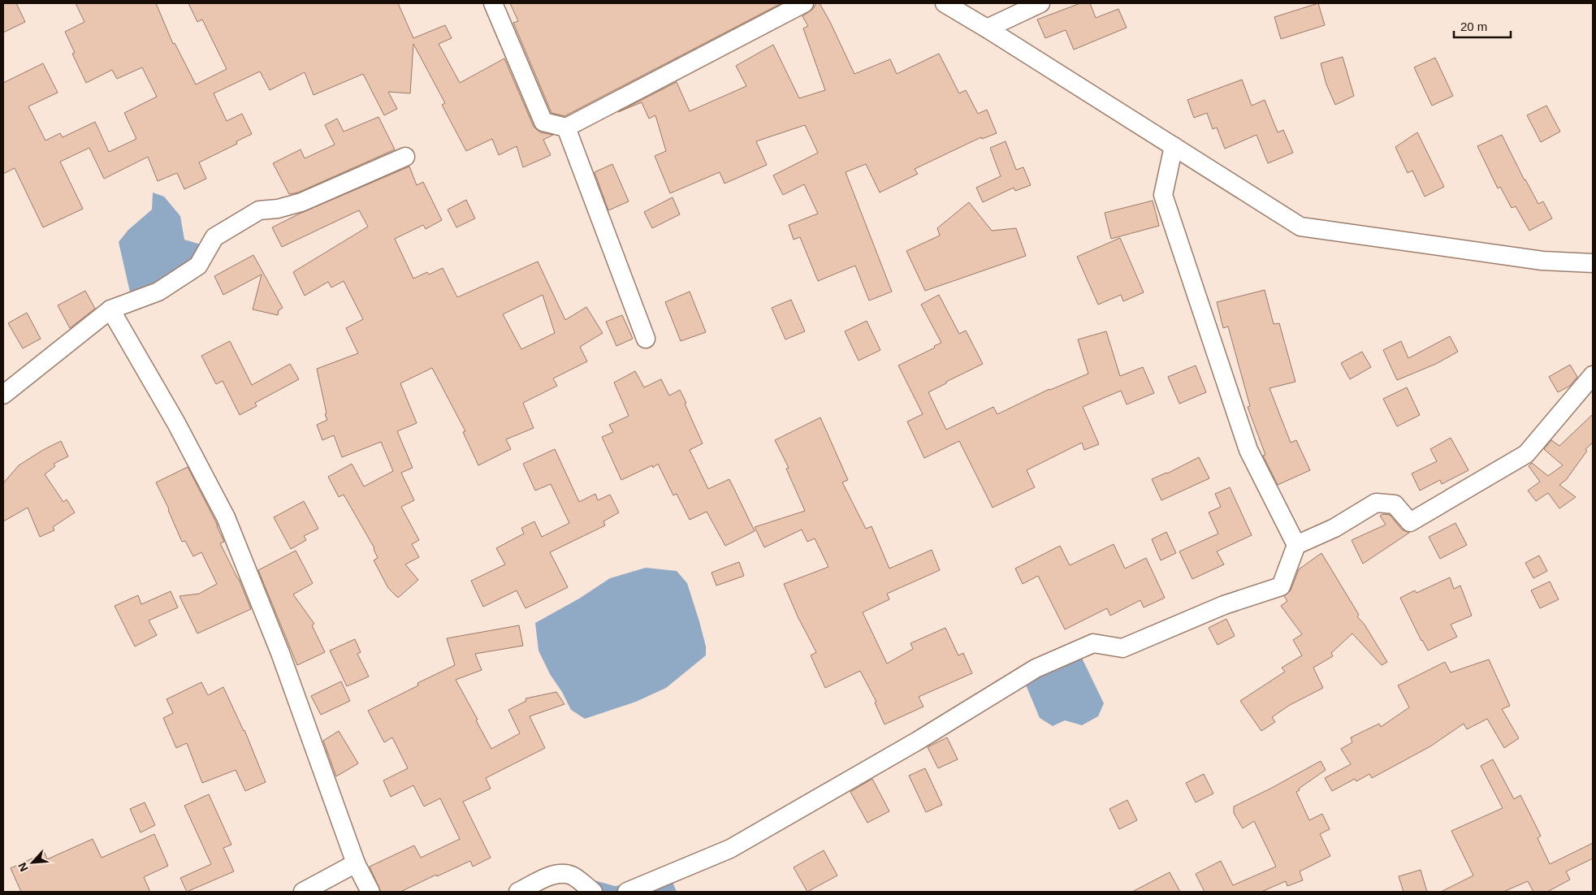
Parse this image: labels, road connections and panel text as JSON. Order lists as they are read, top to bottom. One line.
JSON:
{"scale_bar":"20 m","north":"bottom left"}
